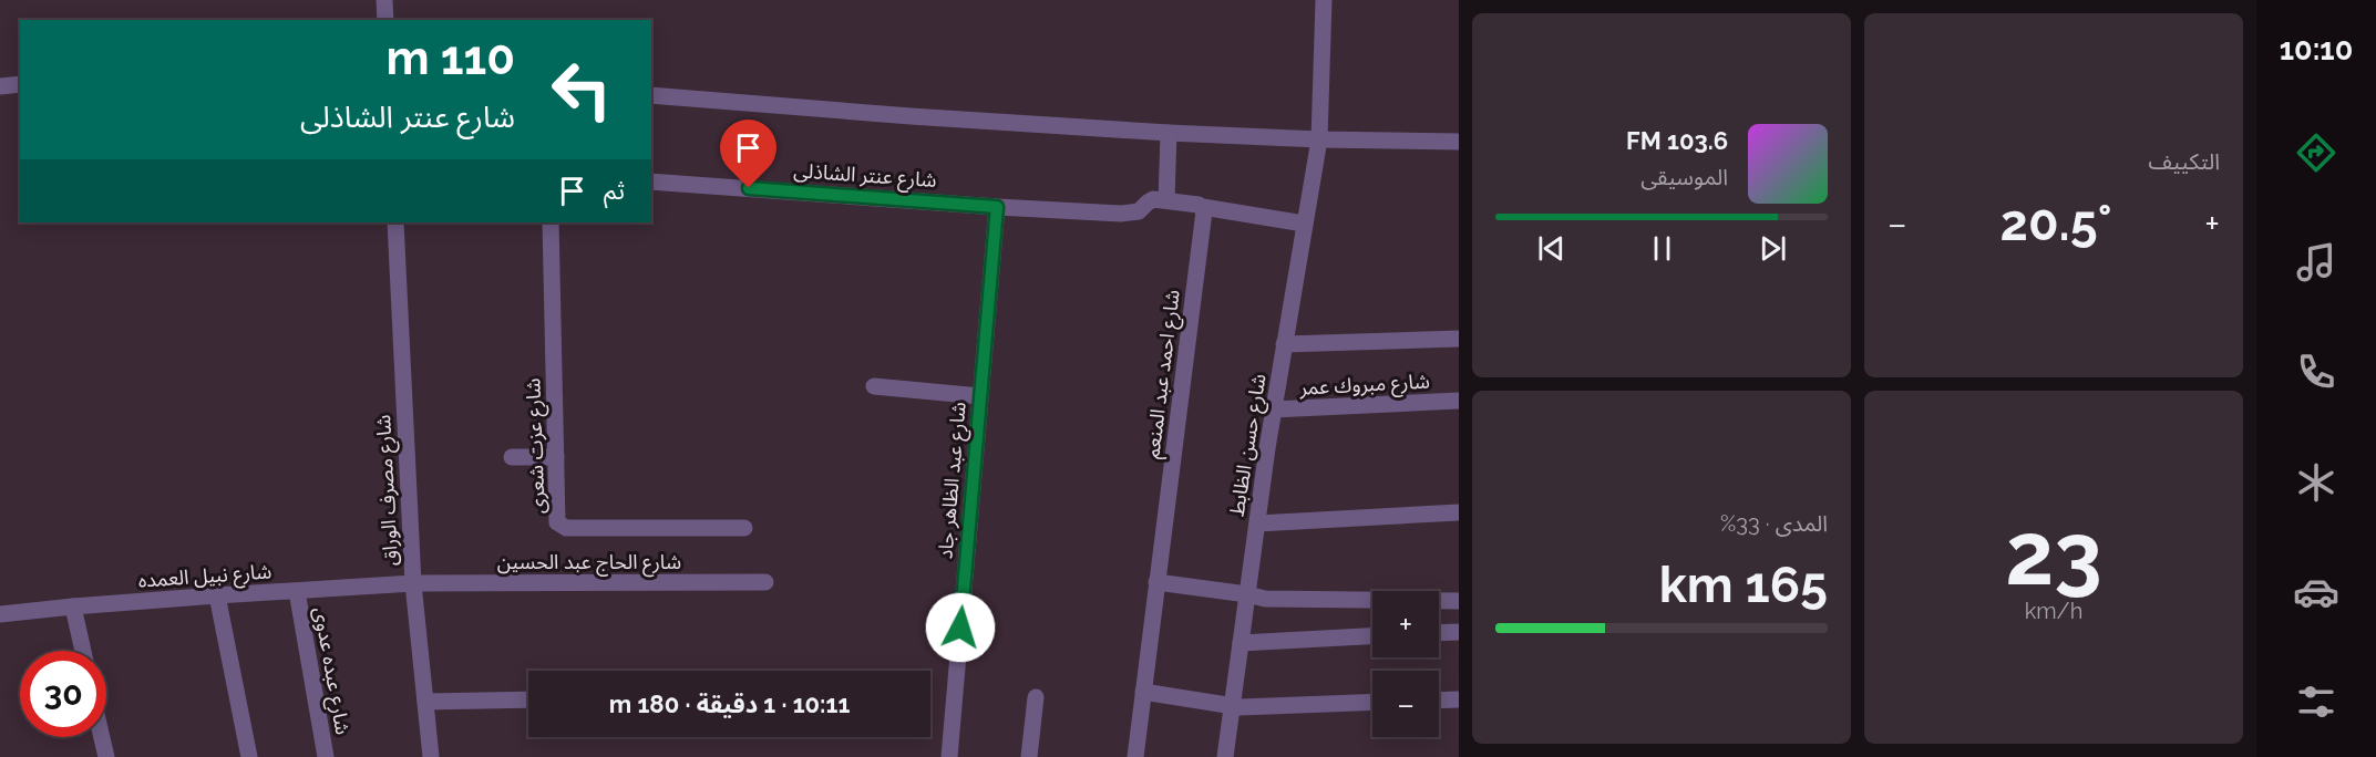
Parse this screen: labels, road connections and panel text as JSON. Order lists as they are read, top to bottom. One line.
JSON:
{"streets":{"street":["شارع عنتر الشاذلى","شارع احمد عبد المنعم","شارع مبروك عمر","شارع حسن الظابط","شارع عزت شعرى","شارع عبد الظاهر جاد","شارع مصرف الوراق","شارع الحاج عبد الحسين","شارع نبيل العمده","شارع عبده عدوى"]},"crossings":[["شارع عنتر الشاذلى","شارع عبد الظاهر جاد"],["شارع مبروك عمر","شارع حسن الظابط"],["شارع مصرف الوراق","شارع الحاج عبد الحسين"],["شارع مصرف الوراق","شارع نبيل العمده"],["شارع الحاج عبد الحسين","شارع نبيل العمده"],["شارع نبيل العمده","شارع عبده عدوى"]],"page":{"tabs":"10:10","tile":["التكييف",["23","km/h"],["المدى · 33%","165 km"]],"turn":["110 m","شارع عنتر الشاذلى"],"song":["103.6 FM","الموسيقى"],"then":"ثم","heat":["−","20.5°","+"],"map_buttons":["+","−"],"limit":"30","trip":"10:11 · 1 دقيقة · 180 m"}}
